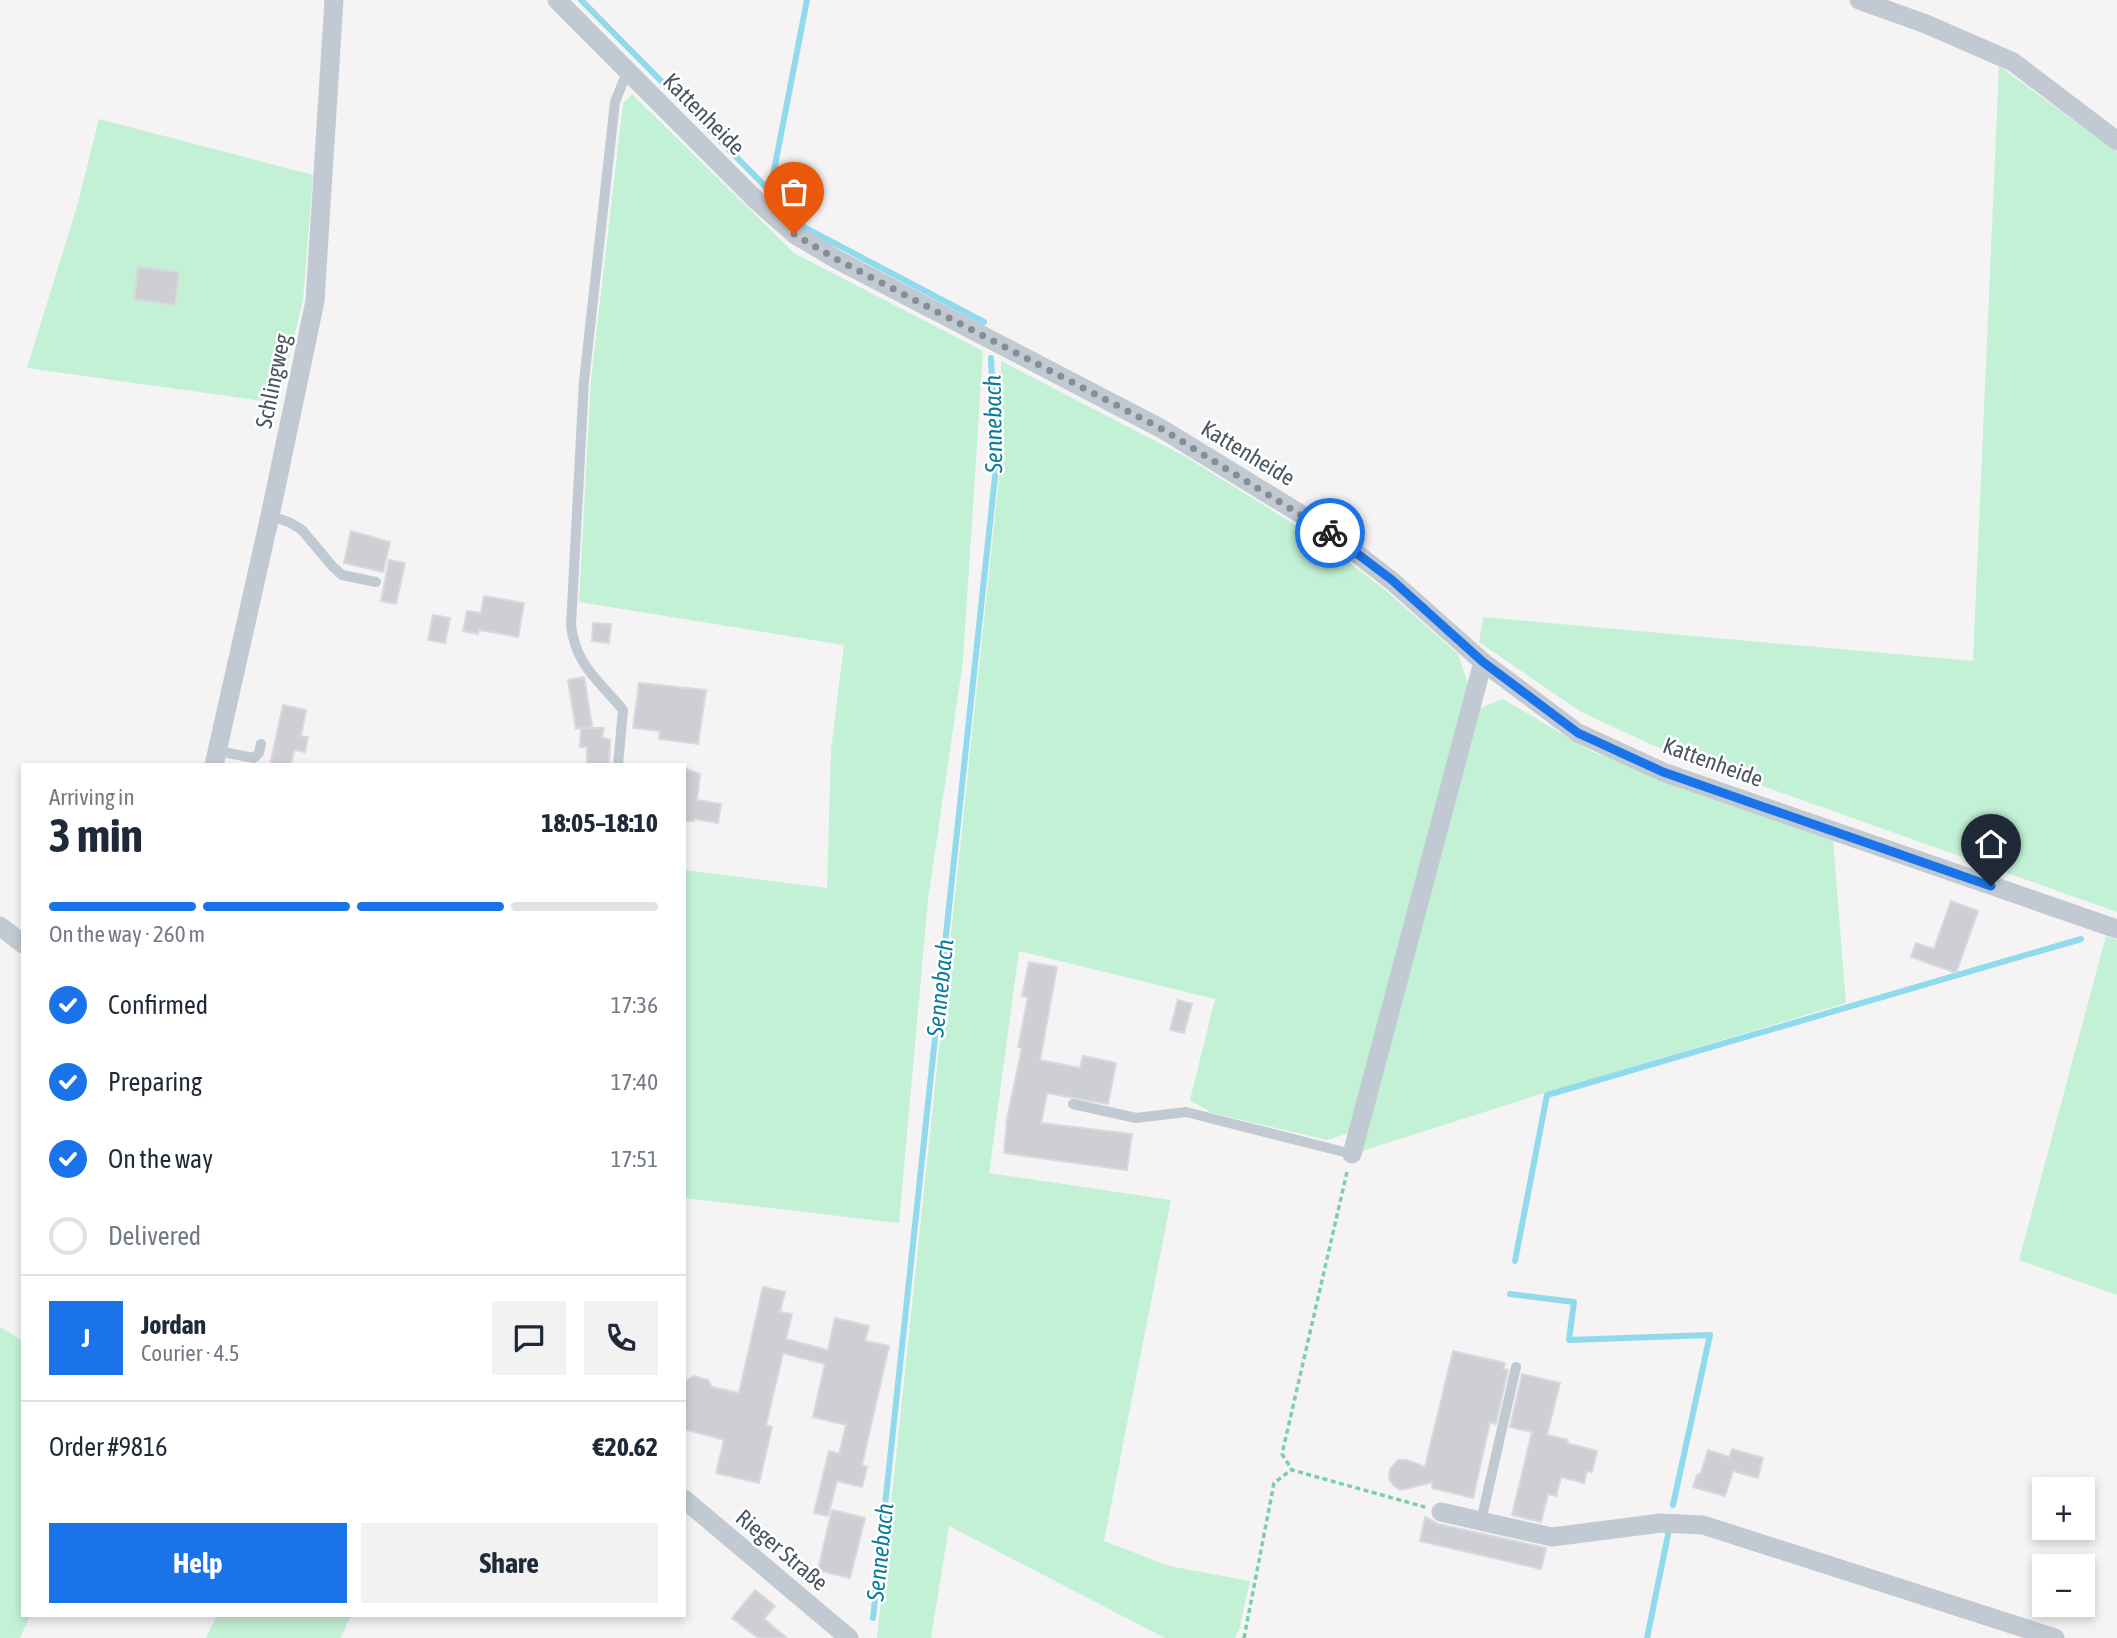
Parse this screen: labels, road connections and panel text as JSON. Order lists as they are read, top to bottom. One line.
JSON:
{"streets":{"street":["Kattenheide","Schlingweg","Rieger Straße"]},"water":["Sennebach"],"page":{"heading":["3 min","Arriving in","18:05–18:10"],"panel":["Jordan","Courier · 4.5","Order #9816","€20.62"],"bar":"On the way · 260 m","list":[["Confirmed","17:36"],["Preparing","17:40"],["On the way","17:51"],"Delivered"],"round":"J","map_buttons":["+","−"],"buttons":["Help","Share"]}}
